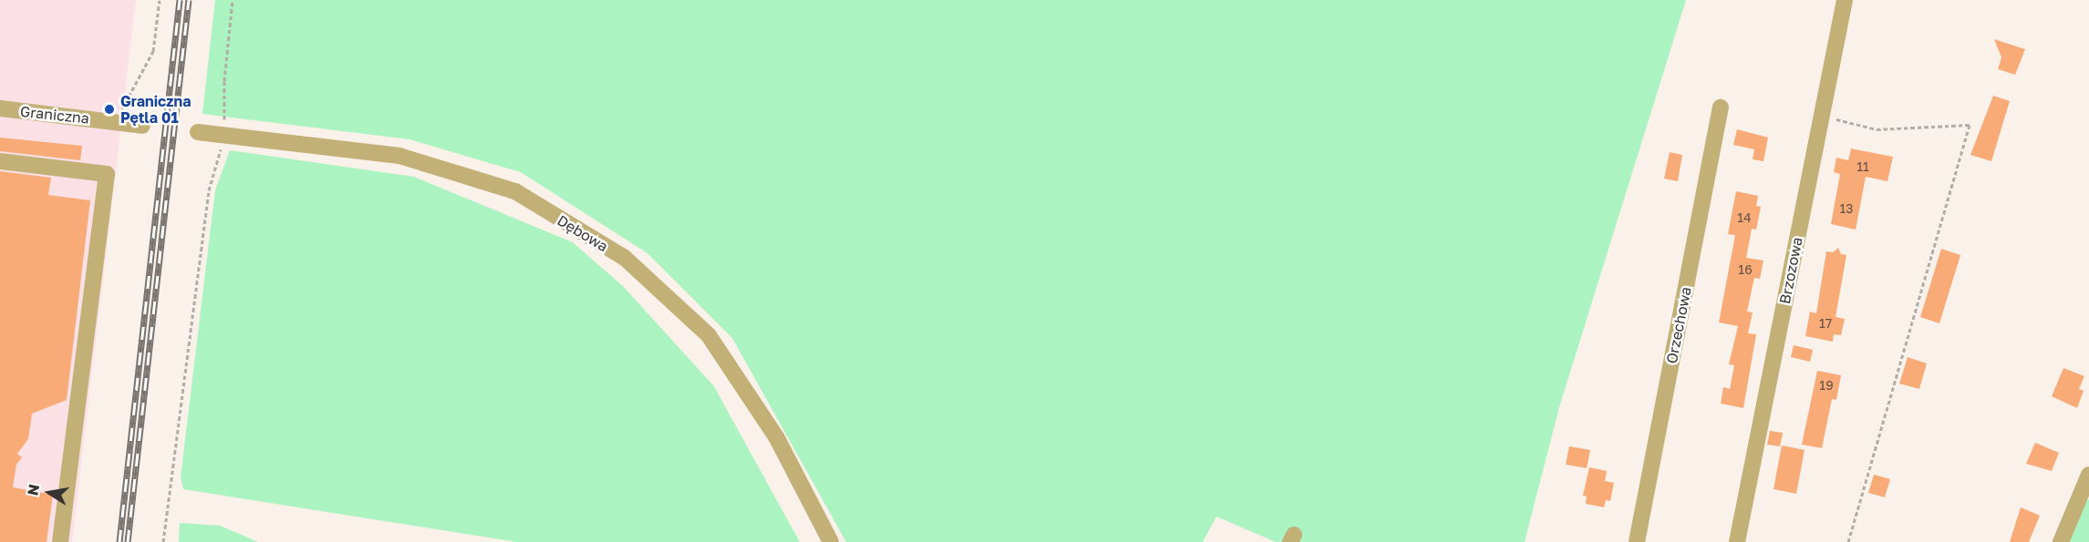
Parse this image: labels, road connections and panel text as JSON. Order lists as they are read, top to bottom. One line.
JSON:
{"streets":{"street":["Graniczna","Dębowa","Brzozowa","Orzechowa"]},"places":["Graniczna Pętla 01"],"house_numbers":["11","13","14","16","17","19"],"north":"left"}
